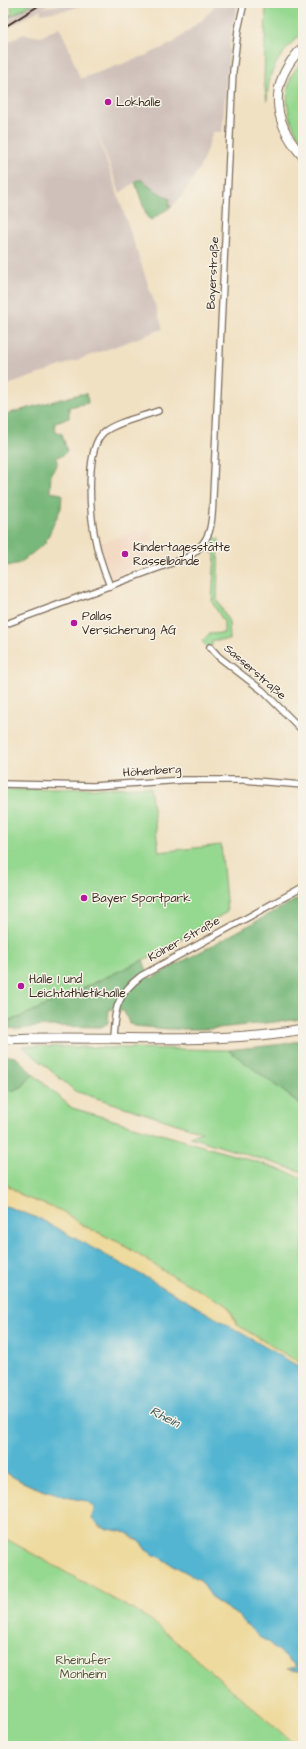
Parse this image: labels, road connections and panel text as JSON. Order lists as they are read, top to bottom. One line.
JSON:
{"streets":{"street":["Bayerstraße","Sasserstraße","Höhenberg","Kölner Straße"]},"water":["Rhein"],"parks":["Rheinufer Monheim"],"places":["Lokhalle","Kindertagesstätte Rasselbande","Pallas Versicherung AG","Bayer Sportpark","Halle 1 und Leichtathletikhalle"]}
